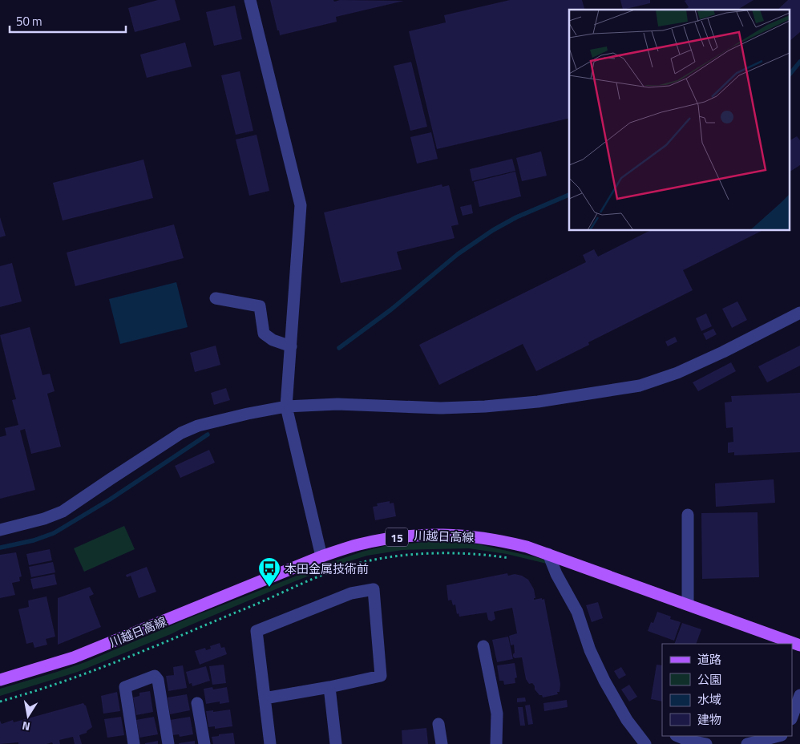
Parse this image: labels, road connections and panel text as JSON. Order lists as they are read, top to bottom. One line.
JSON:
{"streets":{"main road":["川越日高線","15"]},"places":{"bus stop":["本田金属技術前"]},"legend":["道路","公園","水域","建物"],"scale_bar":"50 m","north":"bottom"}
